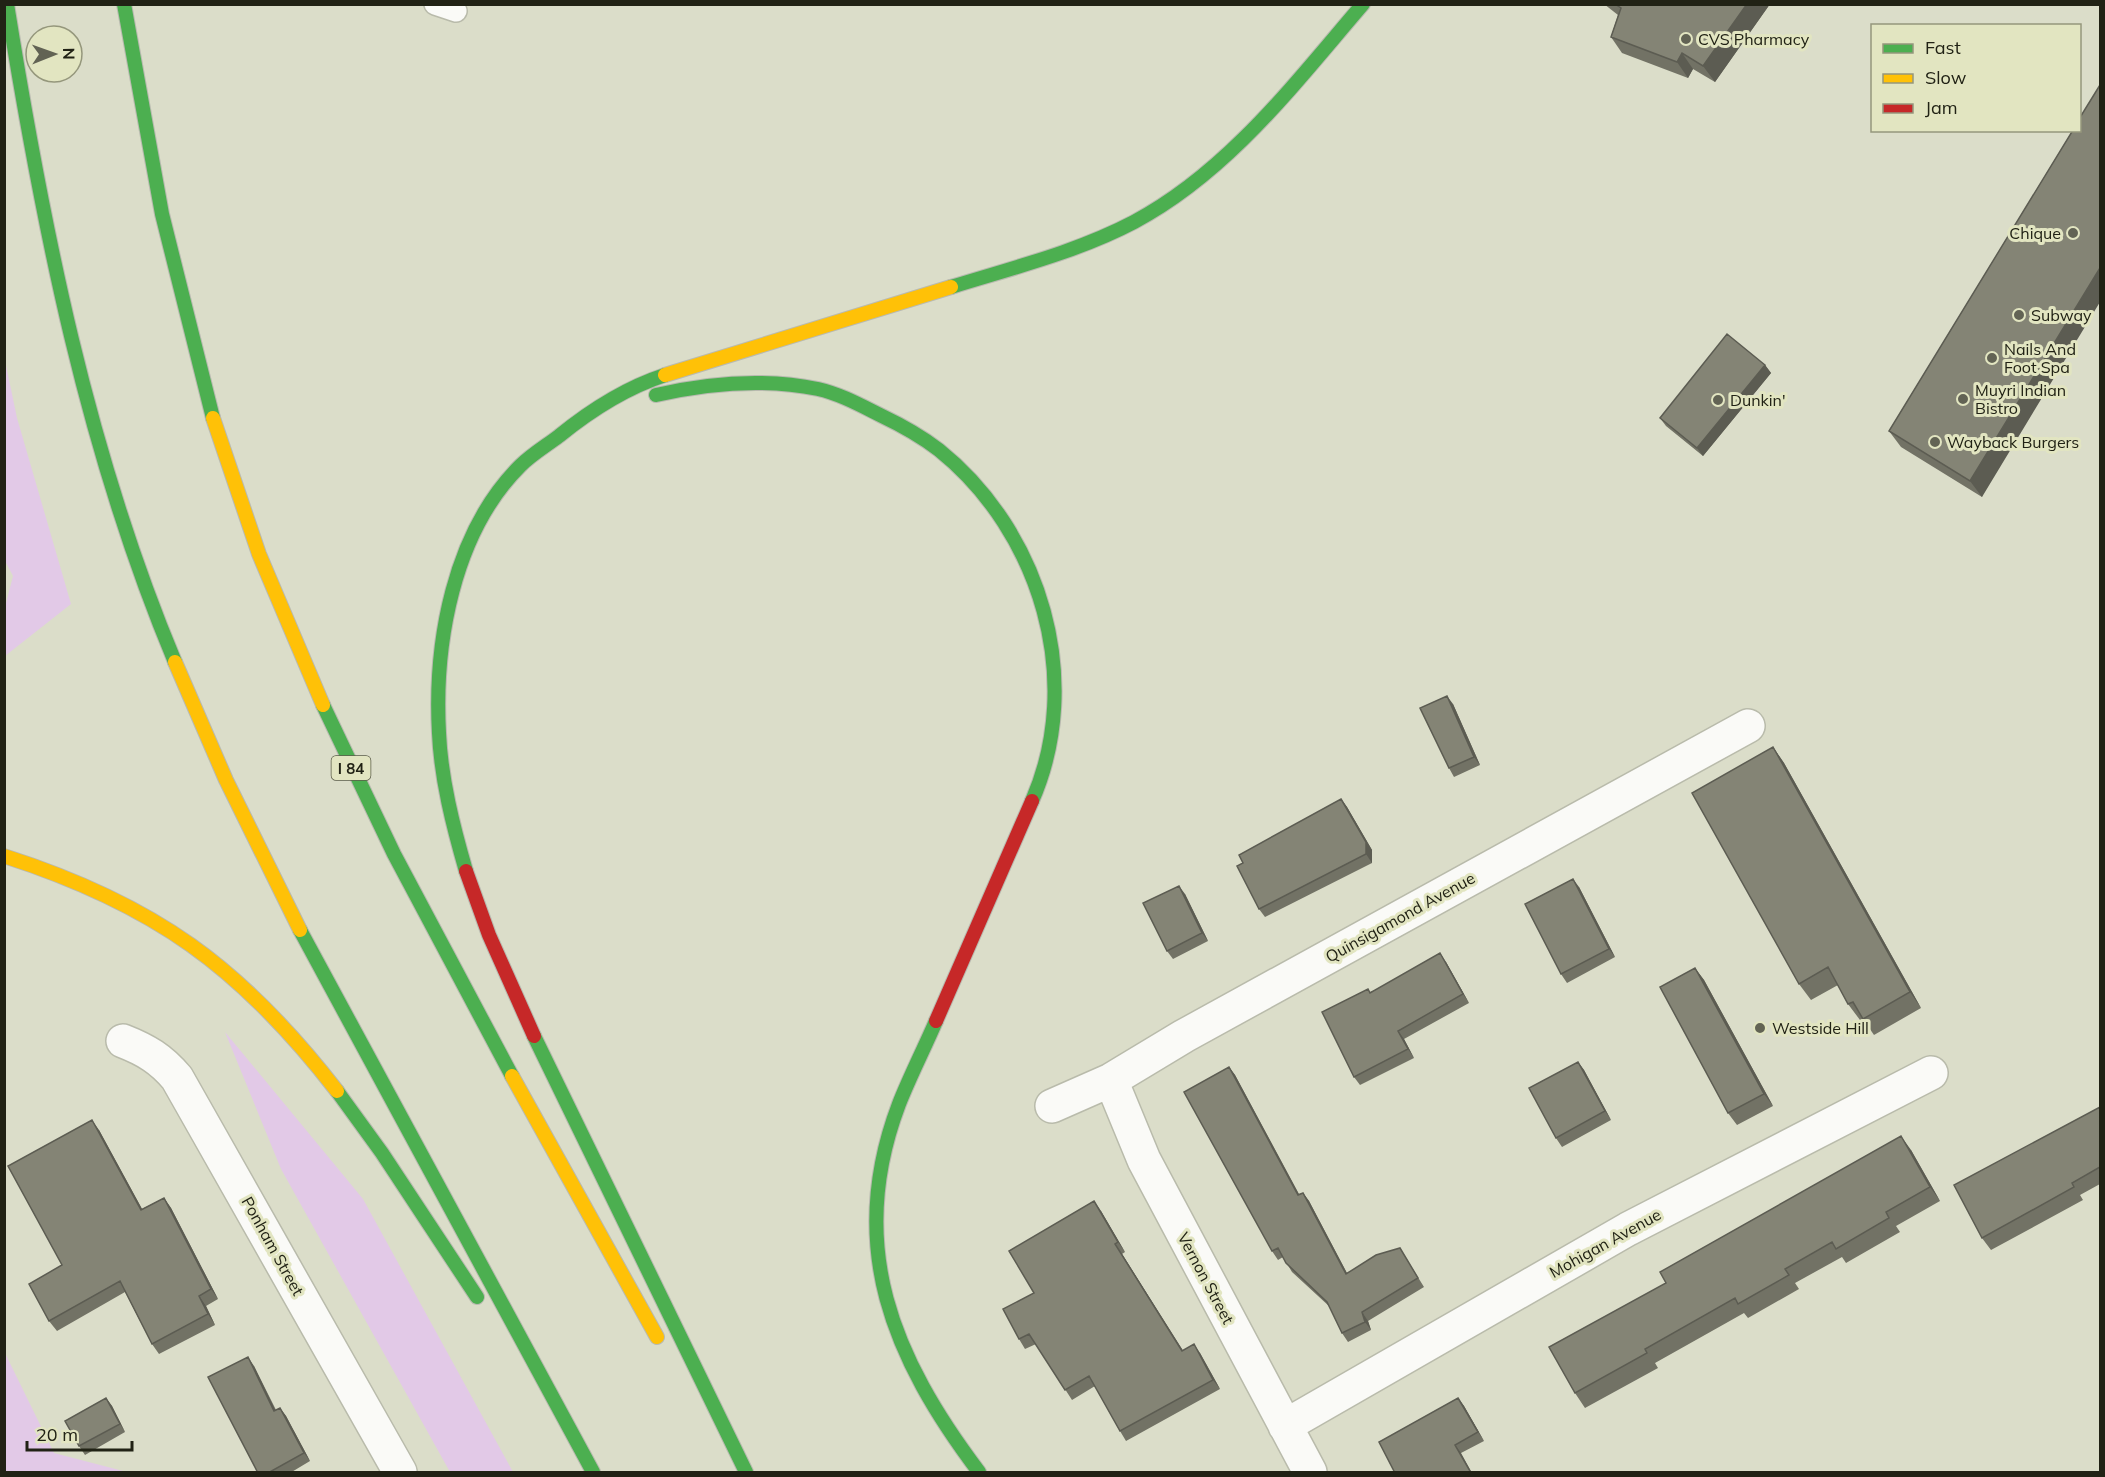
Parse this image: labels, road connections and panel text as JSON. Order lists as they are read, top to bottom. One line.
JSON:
{"streets":{"highway":["I 84"],"street":["Quinsigamond Avenue","Mohigan Avenue","Ponham Street","Vernon Street"]},"crossings":[["Quinsigamond Avenue","Vernon Street"],["Mohigan Avenue","Vernon Street"]],"places":["CVS Pharmacy","Chique","Subway","Nails And Foot Spa","Muyri Indian Bistro","Dunkin'","Wayback Burgers","Westside Hill"],"legend":["Fast","Slow","Jam"],"scale_bar":"20 m","north":"right"}
